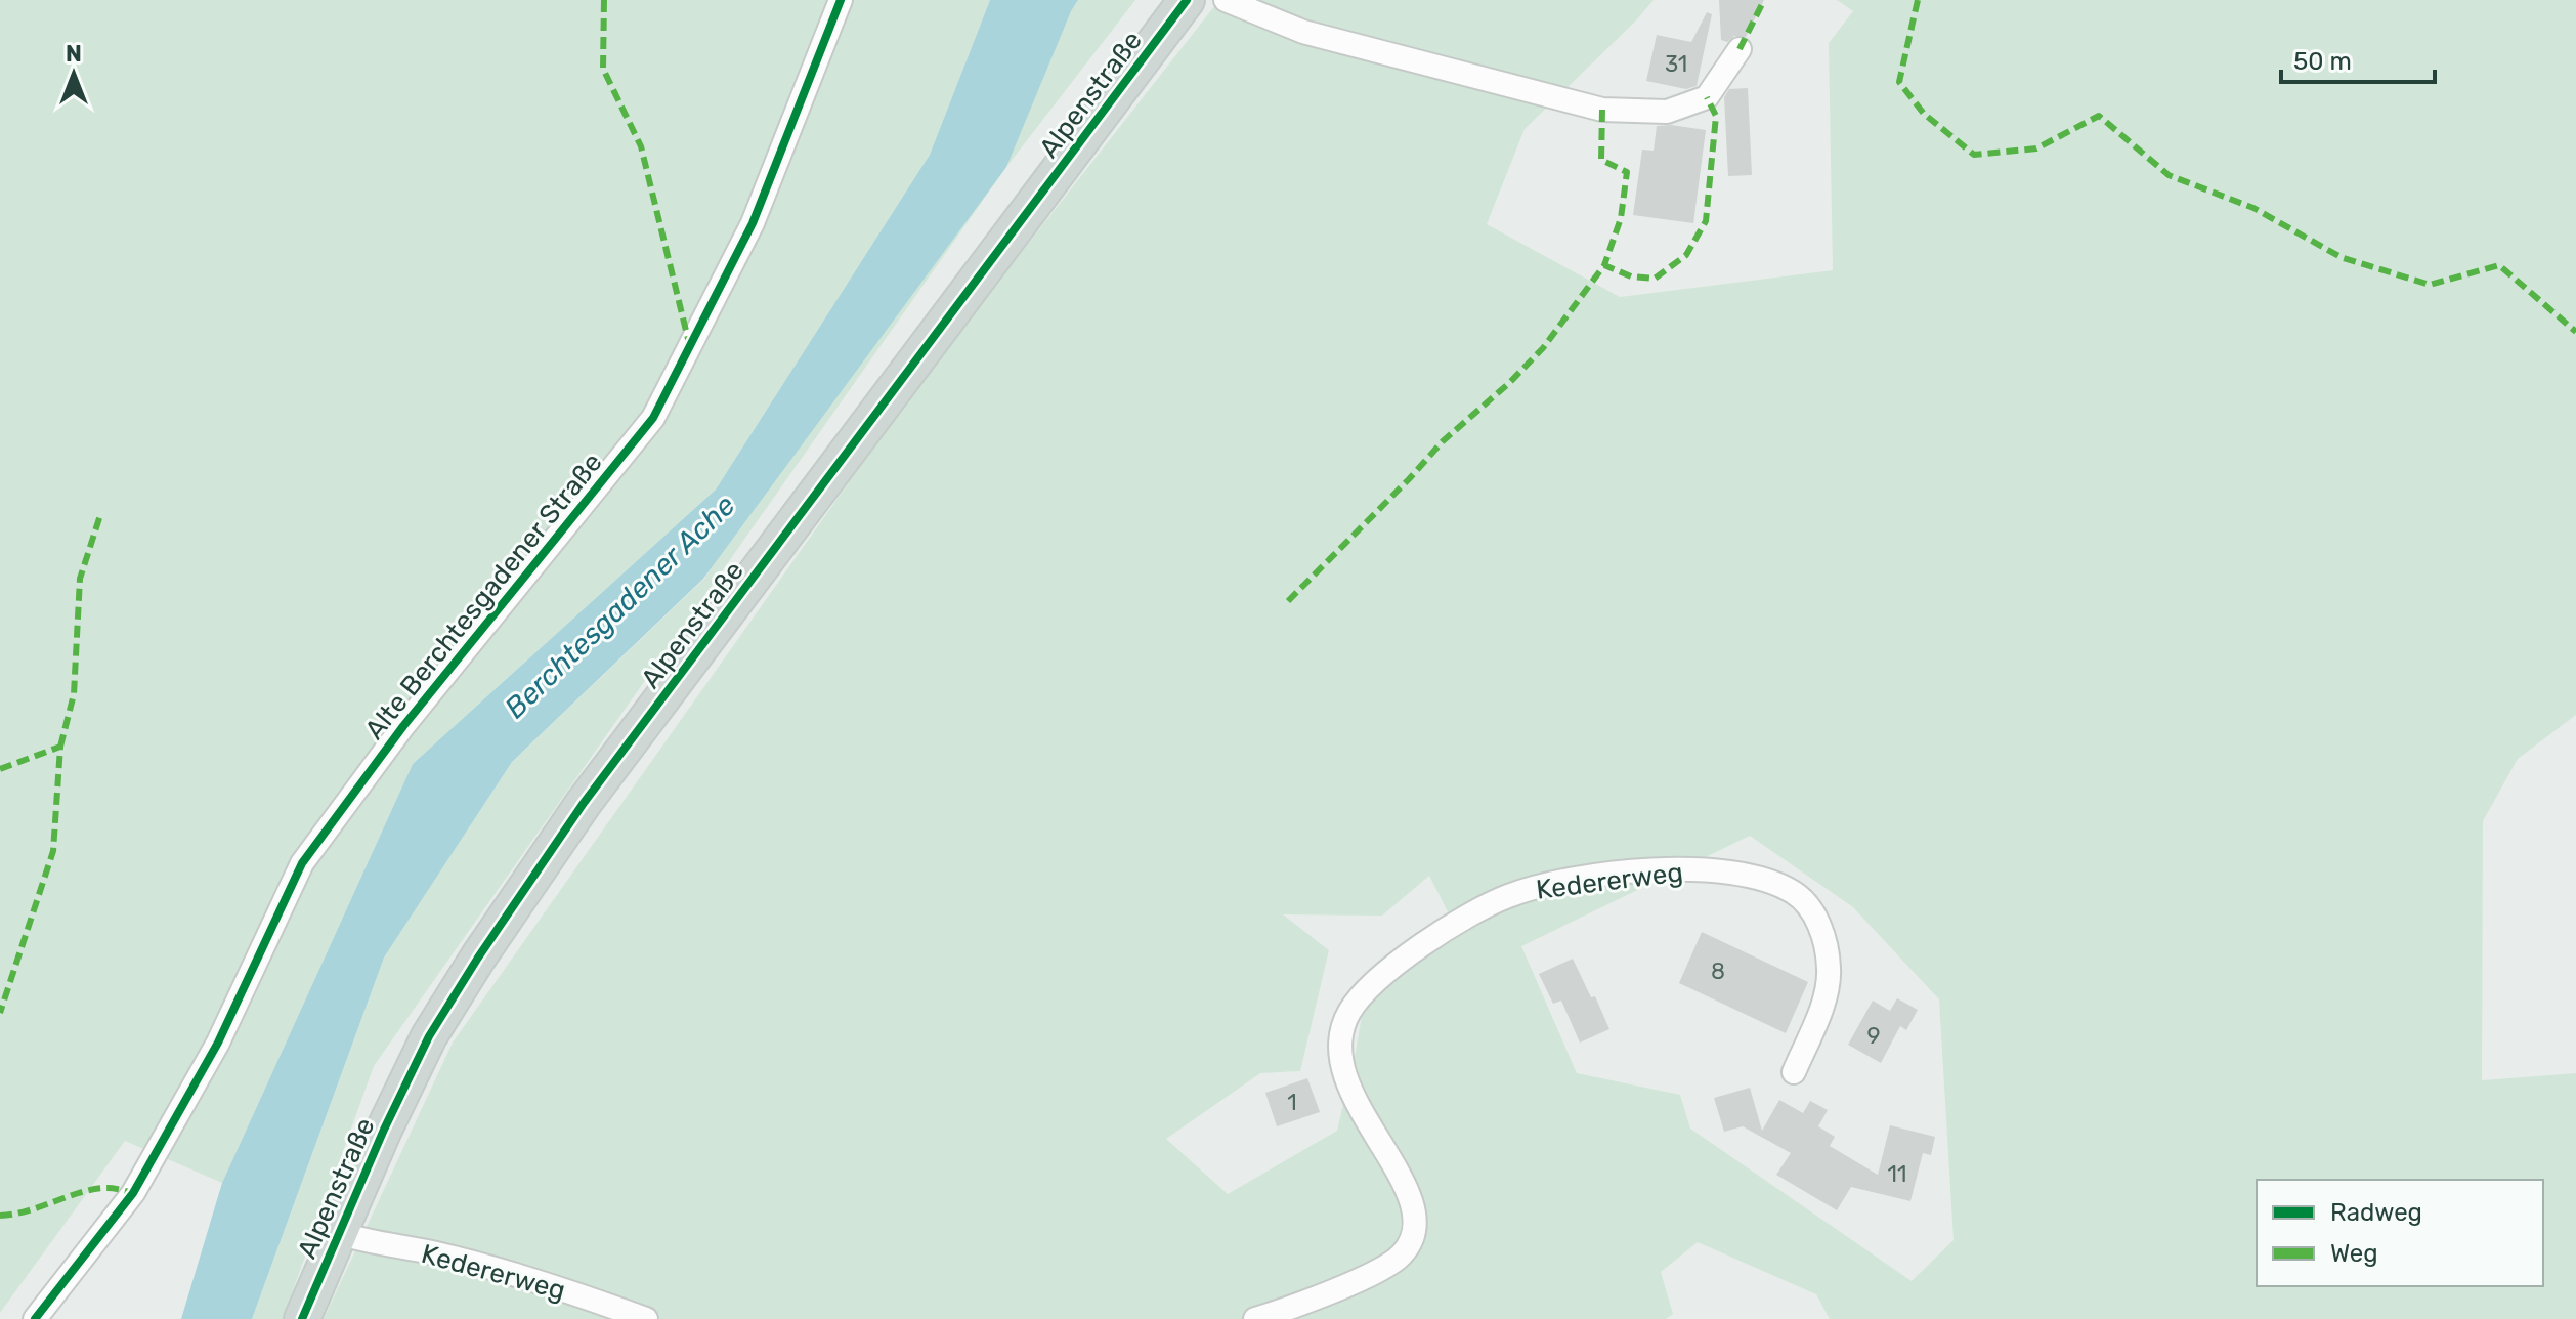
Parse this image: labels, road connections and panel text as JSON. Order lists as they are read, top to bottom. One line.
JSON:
{"streets":{"main road":["Alpenstraße"],"street":["Alte Berchtesgadener Straße","Kedererweg"]},"crossings":[["Alpenstraße","Kedererweg"]],"water":["Berchtesgadener Ache"],"house_numbers":["31","8","9","1","11"],"legend":["Radweg","Weg"],"scale_bar":"50 m","north":"top"}
